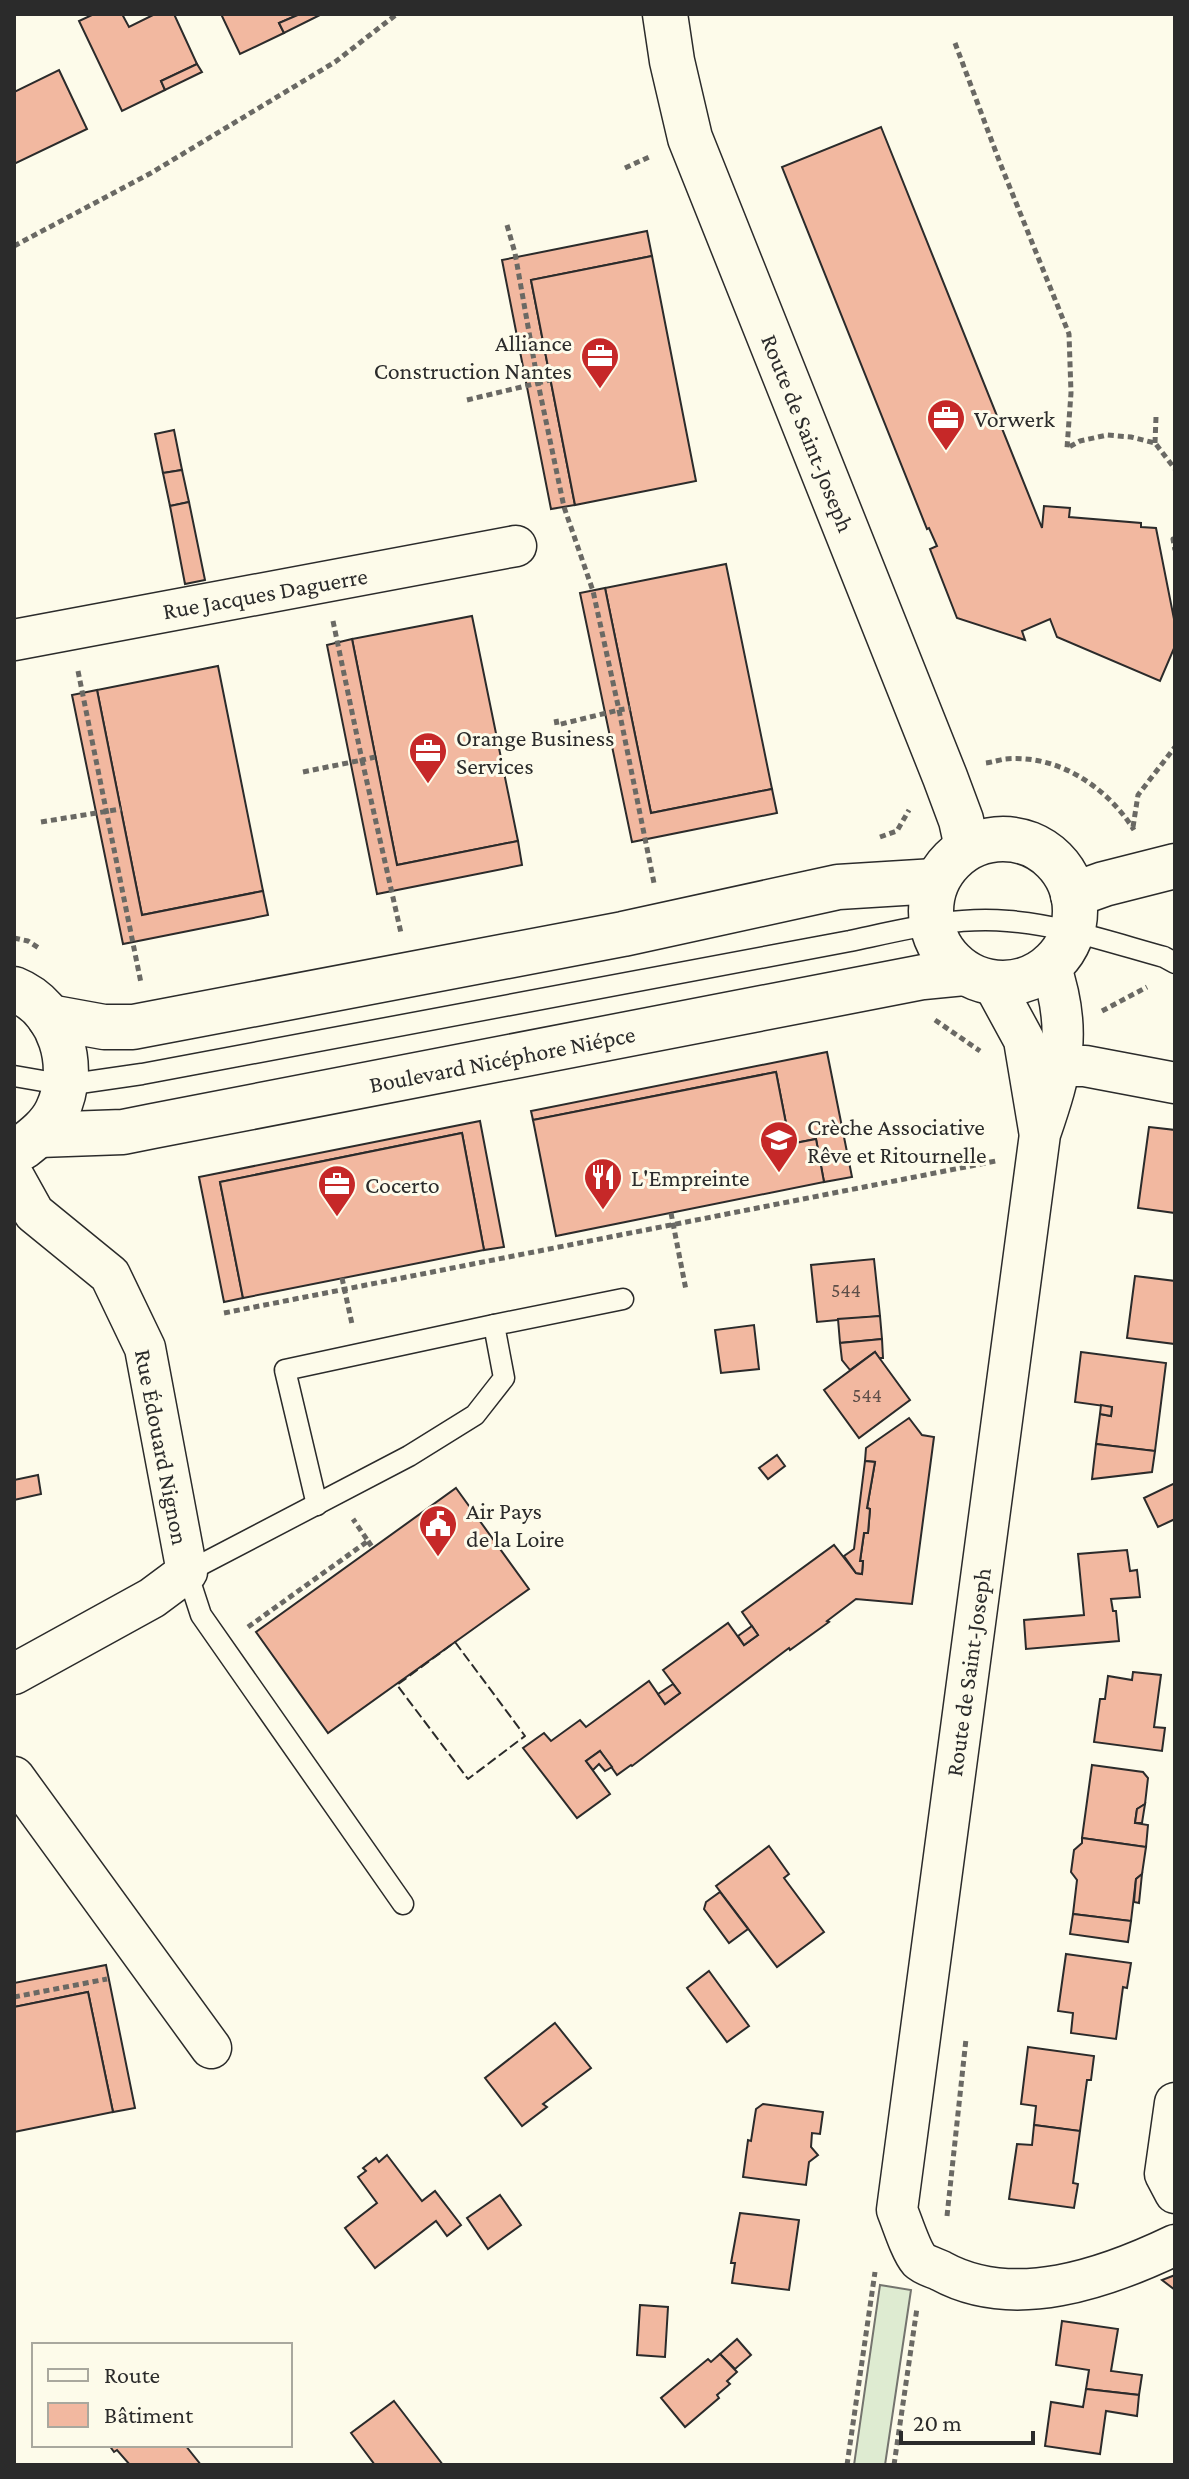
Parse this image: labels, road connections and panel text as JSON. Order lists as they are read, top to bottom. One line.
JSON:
{"streets":{"street":["Route de Saint-Joseph","Rue Jacques Daguerre","Boulevard Nicéphore Niépce","Rue Édouard Nignon"]},"crossings":[["Route de Saint-Joseph","Boulevard Nicéphore Niépce"]],"places":{"office":["Alliance Construction Nantes","Vorwerk","Orange Business Services","Cocerto"],"school or university":["Crèche Associative Rêve et Ritournelle"],"restaurant":["L'Empreinte"],"public building":["Air Pays de la Loire"]},"house_numbers":["544","544"],"legend":["Route","Bâtiment"],"scale_bar":"20 m"}
